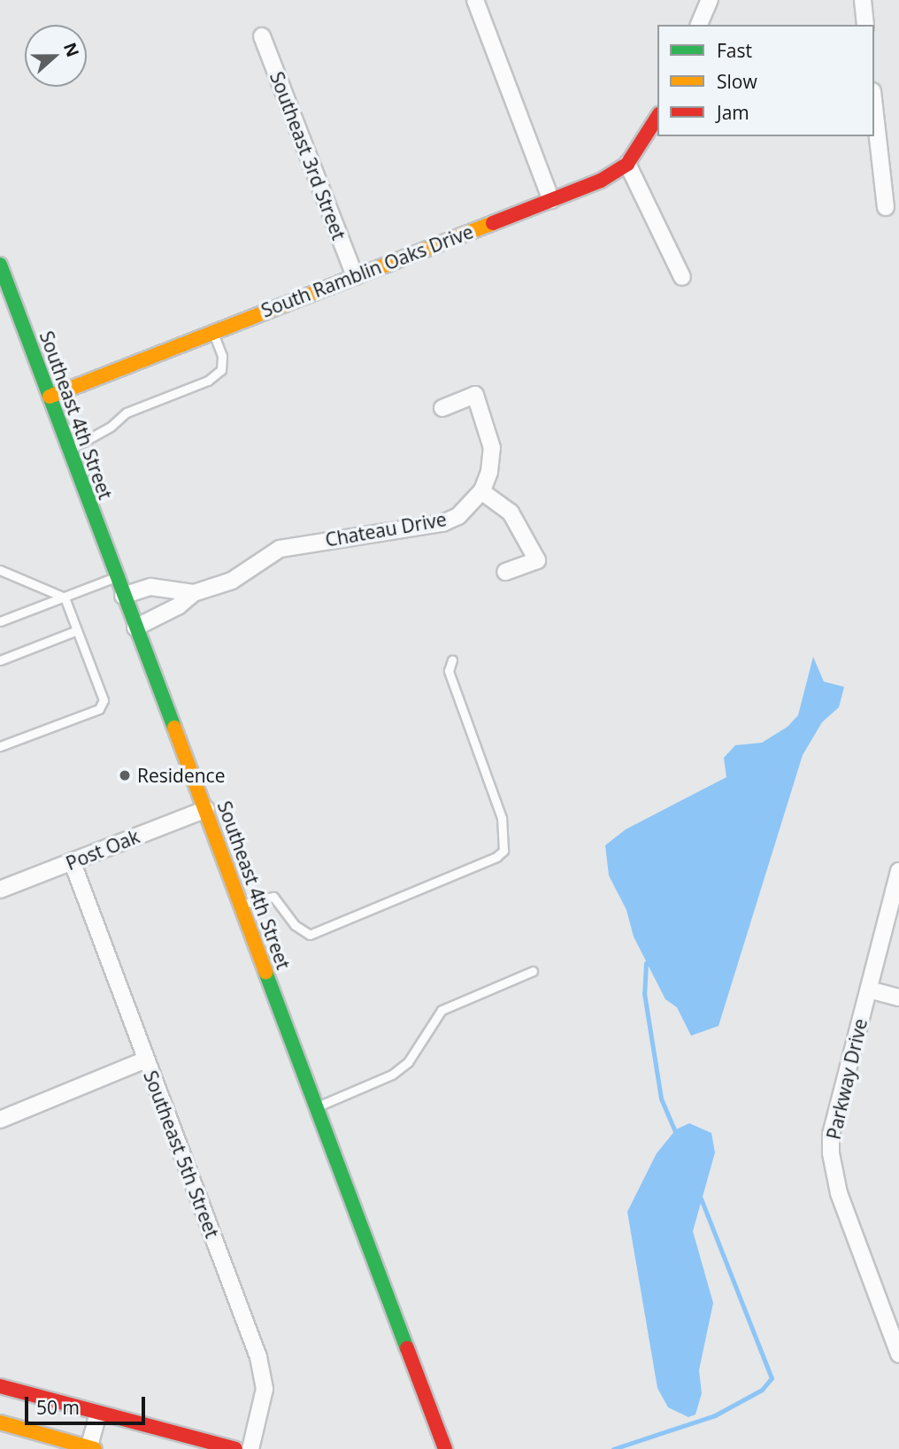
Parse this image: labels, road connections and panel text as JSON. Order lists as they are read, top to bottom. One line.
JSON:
{"streets":{"main road":["South Ramblin Oaks Drive","Southeast 4th Street"],"street":["Southeast 3rd Street","Chateau Drive","Post Oak","Parkway Drive","Southeast 5th Street"]},"crossings":[["Southeast 3rd Street","South Ramblin Oaks Drive"],["South Ramblin Oaks Drive","Southeast 4th Street"],["Southeast 4th Street","Chateau Drive"],["Southeast 4th Street","Post Oak"],["Post Oak","Southeast 5th Street"]],"places":["Residence"],"legend":["Fast","Slow","Jam"],"scale_bar":"50 m","north":"right"}
